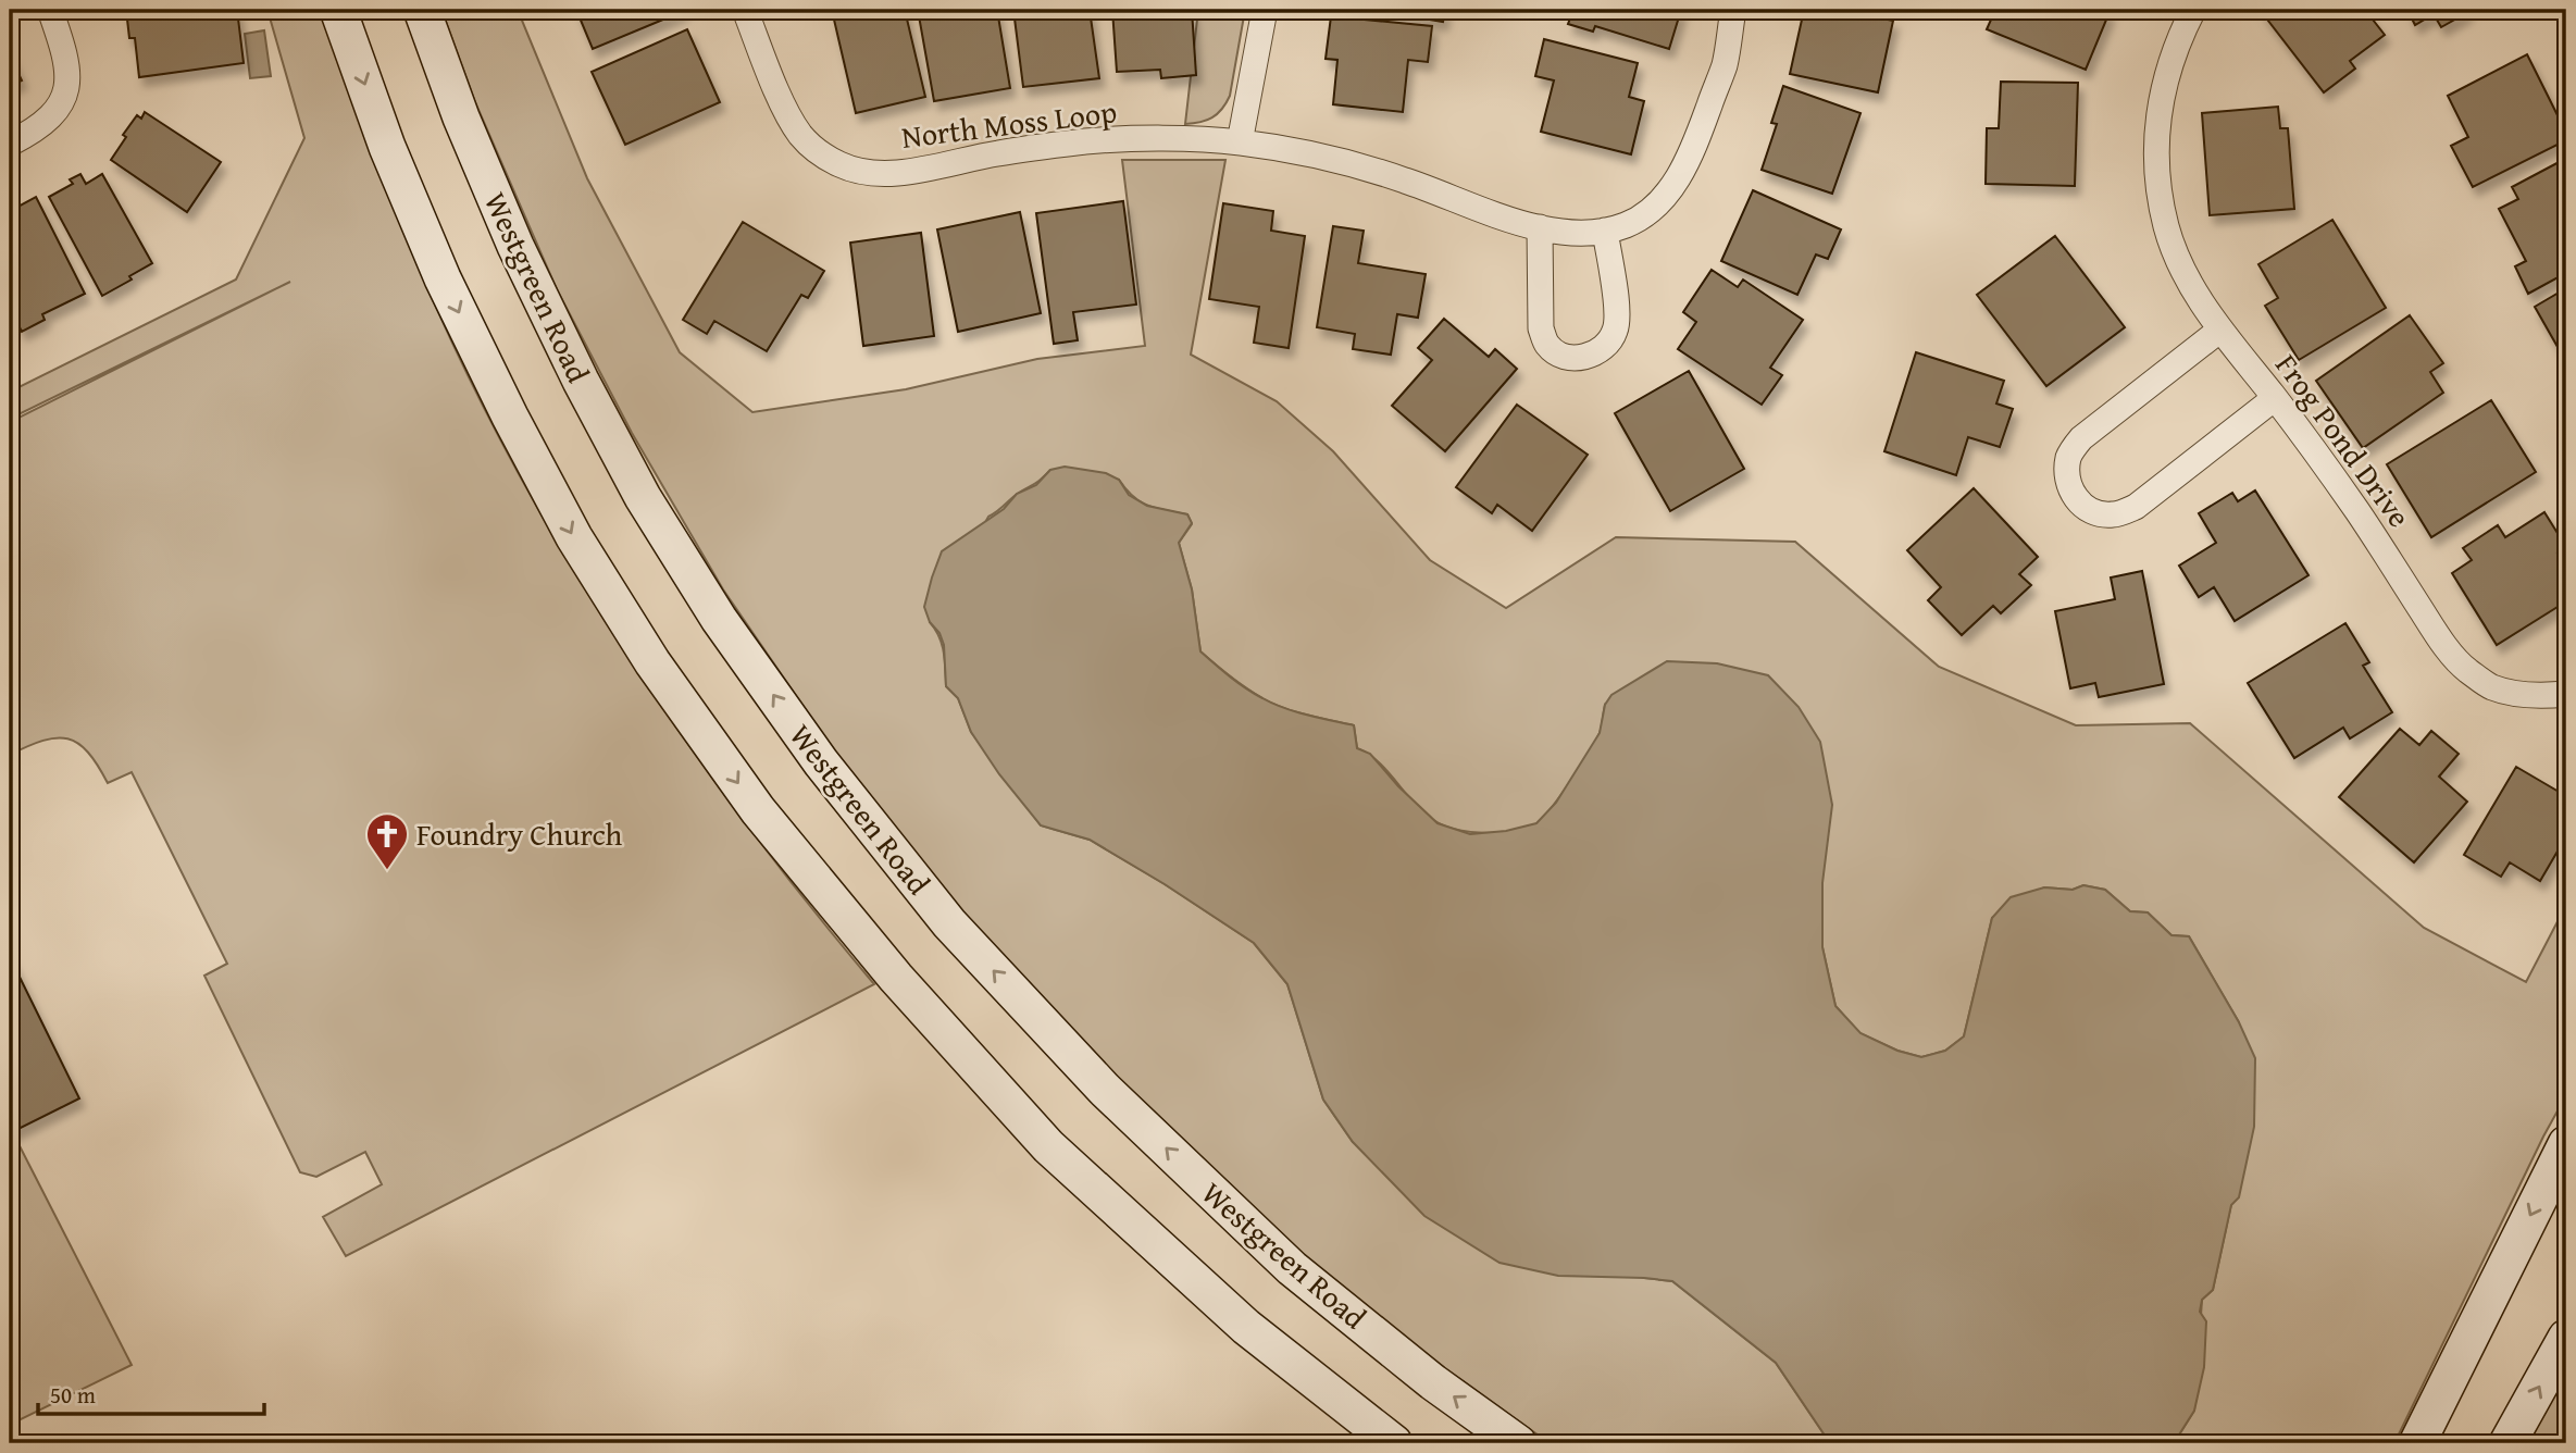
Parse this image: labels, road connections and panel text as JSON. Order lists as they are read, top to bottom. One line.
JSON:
{"streets":{"street":["North Moss Loop","Westgreen Road","Frog Pond Drive"]},"places":{"church":["Foundry Church"]},"scale_bar":"50 m"}
